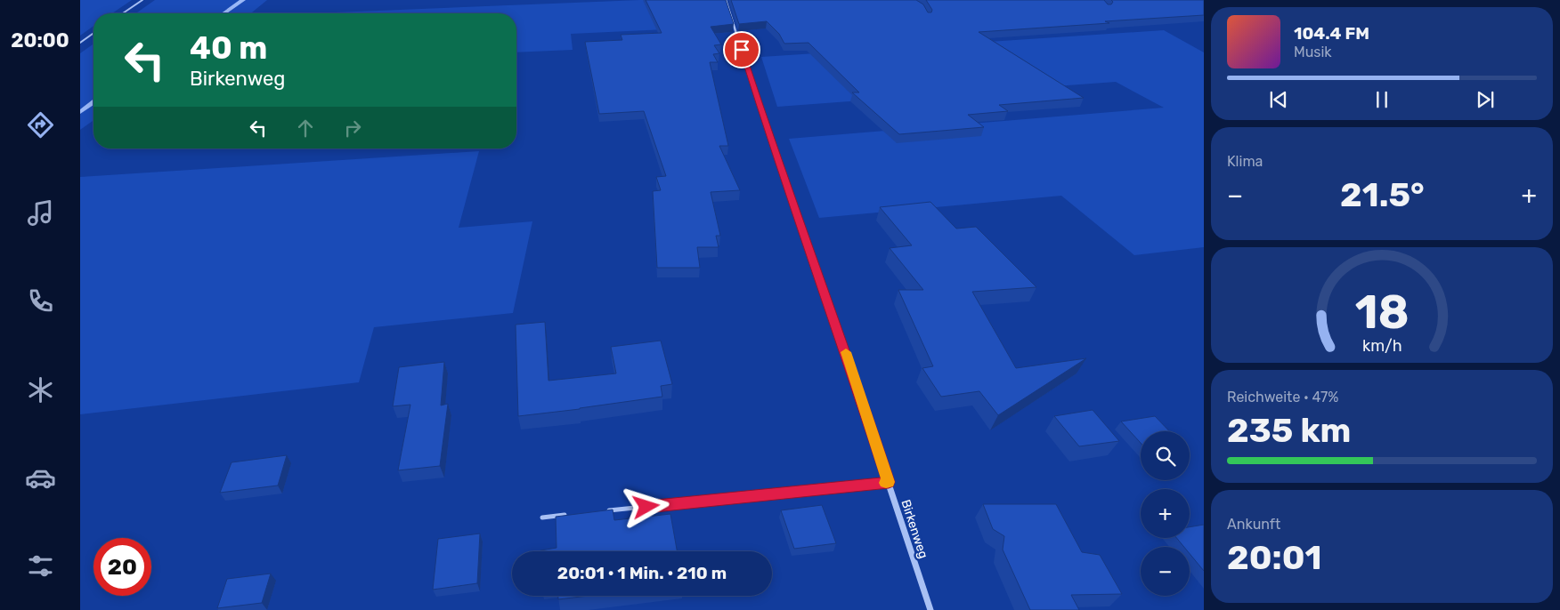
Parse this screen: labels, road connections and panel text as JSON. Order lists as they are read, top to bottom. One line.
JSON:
{"streets":{"street":["Birkenweg"]},"page":{"tabs":"20:00","turn":["40 m","Birkenweg"],"song":["104.4 FM","Musik"],"tile":["Klima",["Reichweite · 47%","235 km"],["Ankunft","20:01"]],"heat":["−","21.5°","+"],"map_buttons":["+","−"],"limit":"20","trip":"20:01 · 1 Min. · 210 m","gauge":["18","km/h"]}}
